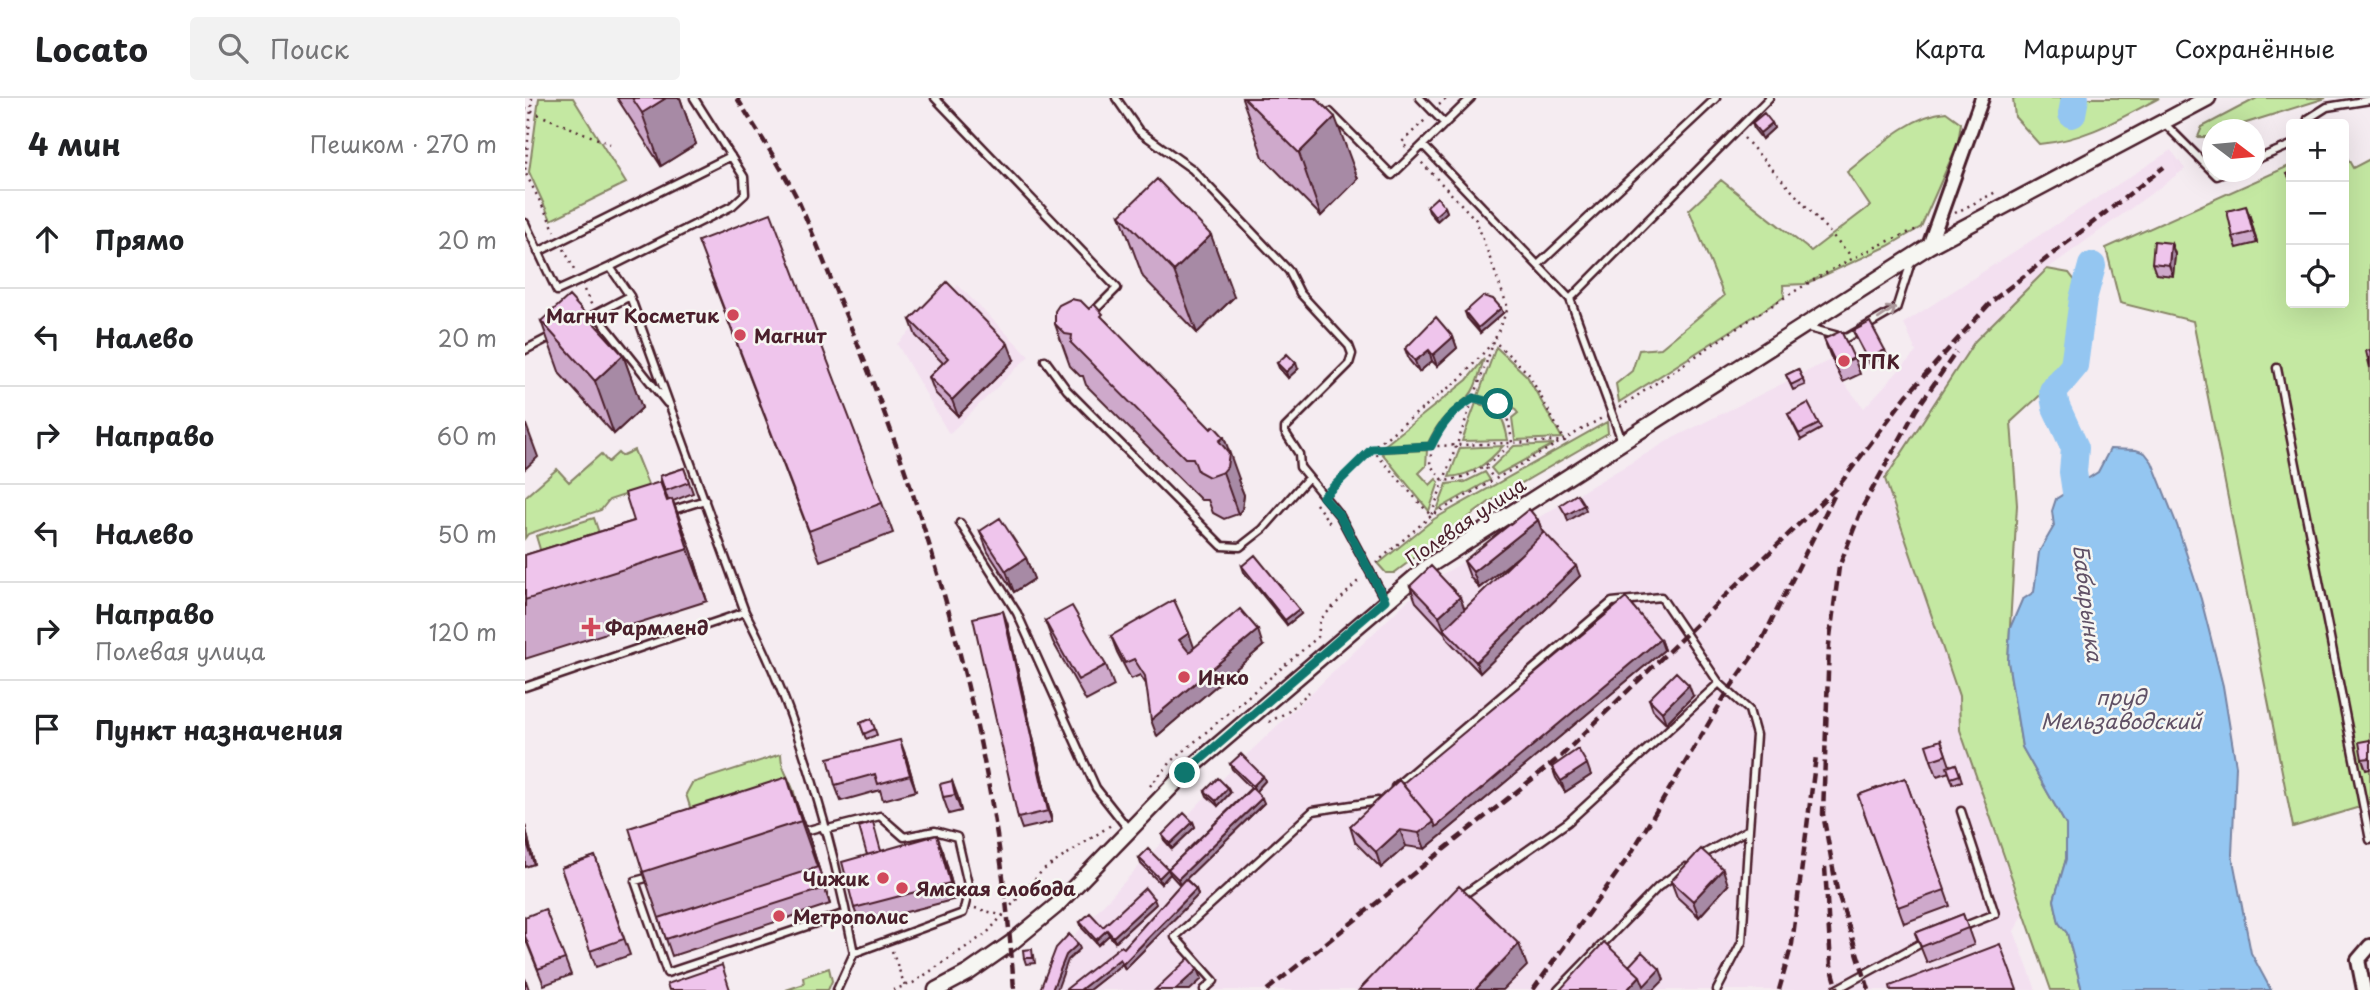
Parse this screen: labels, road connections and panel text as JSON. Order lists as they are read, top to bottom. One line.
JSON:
{"streets":{"street":["Полевая улица"]},"water":["Бабарынка","пруд Мельзаводский"],"places":{"other":["Магнит Косметик","Магнит","ТПК","Инко","Чижик","Ямская слобода","Метрополис"],"health":["Фармленд"]},"north":"right","page":{"header":"Locato","search":"Поиск","nav":["Карта","Маршрут","Сохранённые"],"heading":["4 мин","Пешком · 270 m"],"map_buttons":["+","−"],"list":[["Прямо","20 m"],["Налево","20 m"],["Направо","60 m"],["Налево","50 m"],["Направо","Полевая улица","120 m"],"Пункт назначения"]}}
